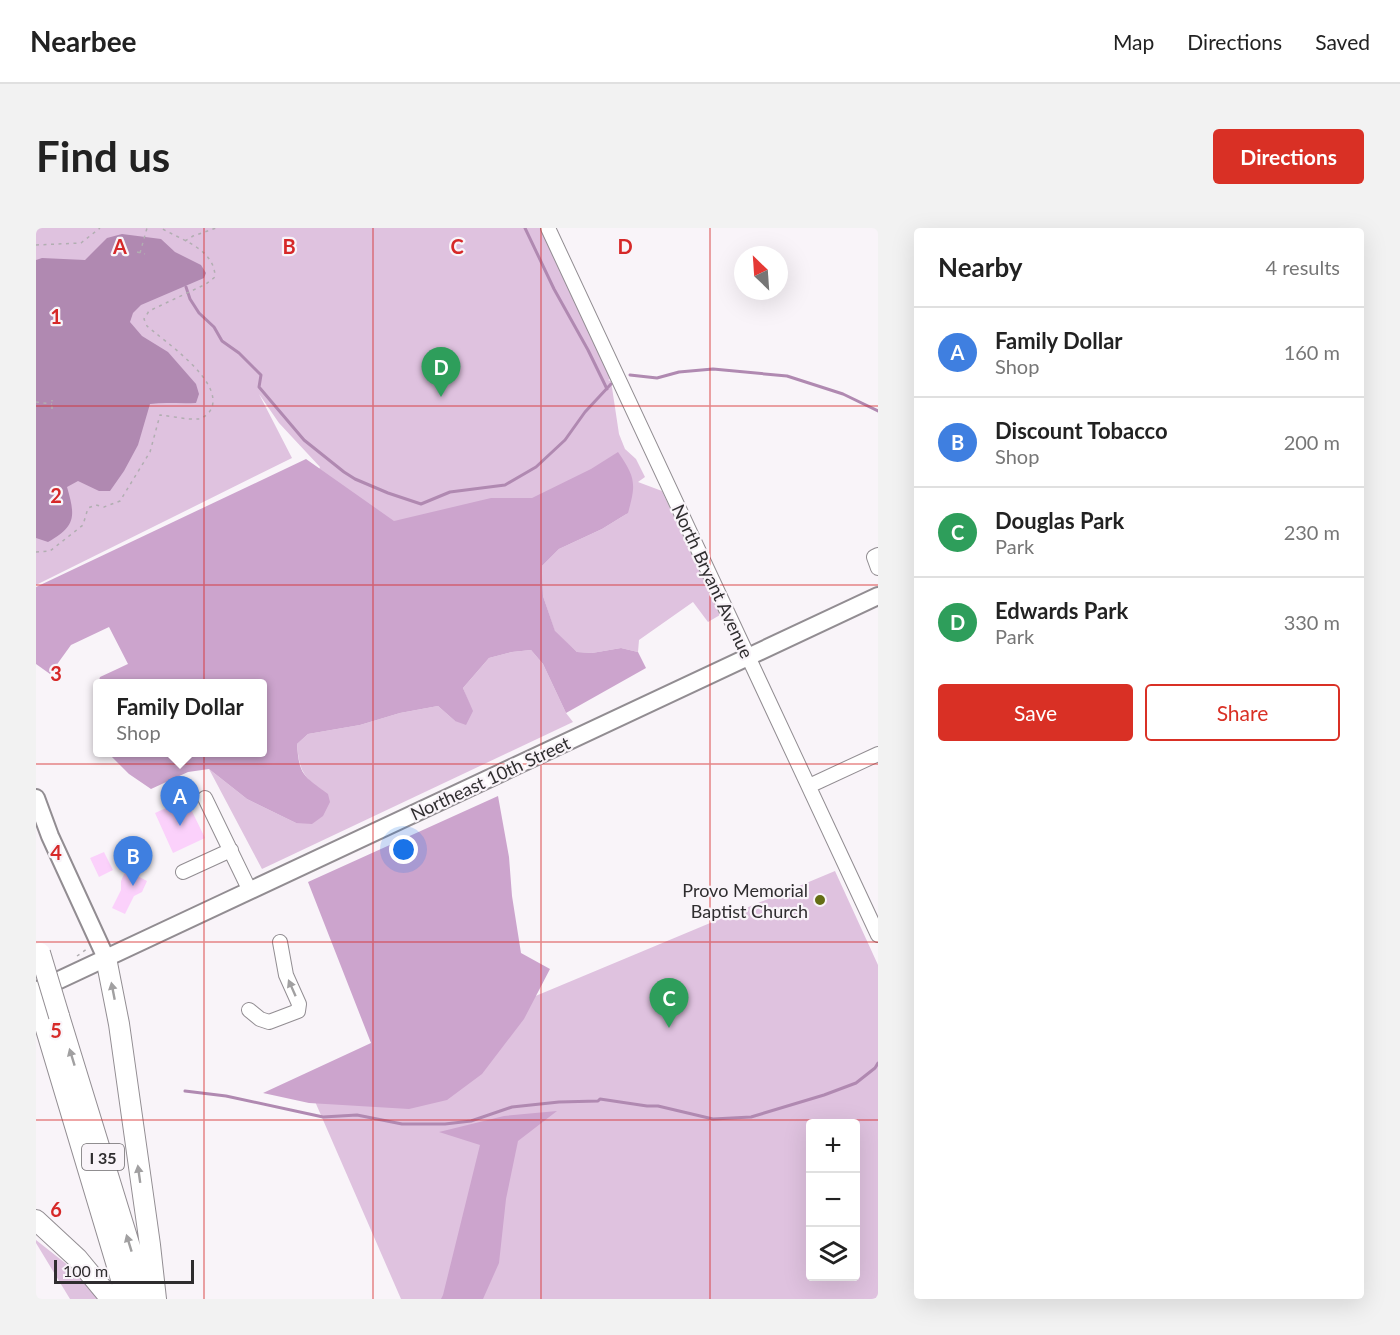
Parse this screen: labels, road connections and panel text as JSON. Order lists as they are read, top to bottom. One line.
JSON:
{"streets":{"highway":["I 35"],"main road":["Northeast 10th Street"],"street":["North Bryant Avenue"]},"crossings":[["North Bryant Avenue","Northeast 10th Street"]],"places":["Provo Memorial Baptist Church"],"scale_bar":"100 m","north":"top left","page":{"header":"Nearbee","nav":["Map","Directions","Saved"],"buttons":["Directions",["Save","Share"]],"title":"Find us","heading":["Nearby","4 results"],"list":[{"mark":"A","name":"Family Dollar","note":"Shop","value":"160 m"},{"mark":"B","name":"Discount Tobacco","note":"Shop","value":"200 m"},{"mark":"C","name":"Douglas Park","note":"Park","value":"230 m"},{"mark":"D","name":"Edwards Park","note":"Park","value":"330 m"}],"pins":["D","A","B","C"],"popup":["Family Dollar","Shop"],"map_buttons":["+","−"],"scale":"100 m"},"grid":{"columns":["A","B","C","D"],"rows":["1","2","3","4","5","6"]}}
